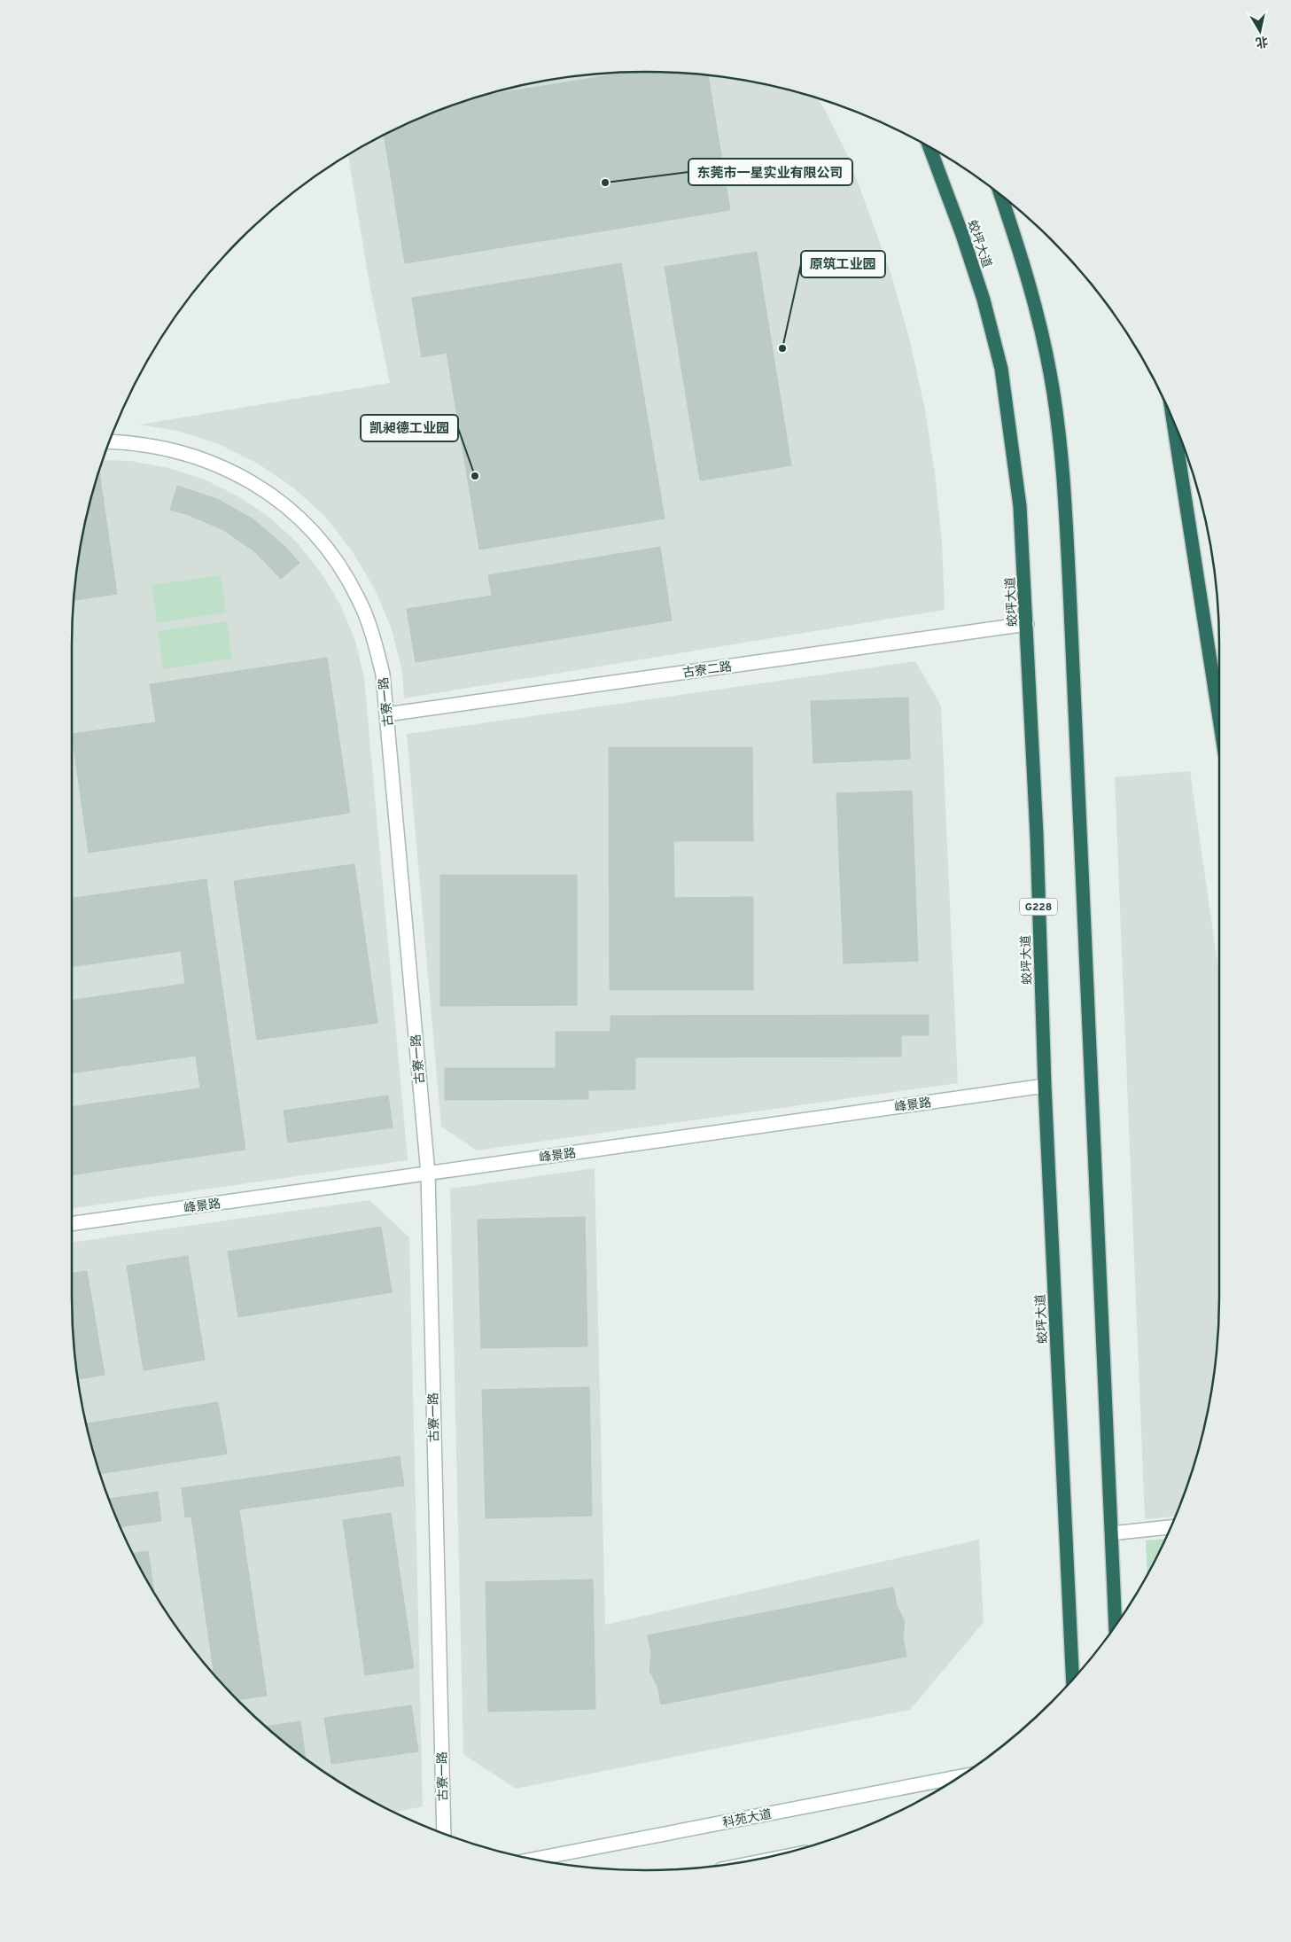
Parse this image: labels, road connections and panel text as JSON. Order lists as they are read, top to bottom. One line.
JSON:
{"streets":{"highway":["蛟坪大道","G228"],"street":["古寮二路","古寮一路","峰景路","科苑大道"]},"crossings":[["蛟坪大道","古寮二路"],["蛟坪大道","峰景路"],["古寮二路","古寮一路"],["古寮一路","峰景路"]],"places":["东莞市一星实业有限公司","原筑工业园","凯昶德工业园"],"north":"bottom"}
